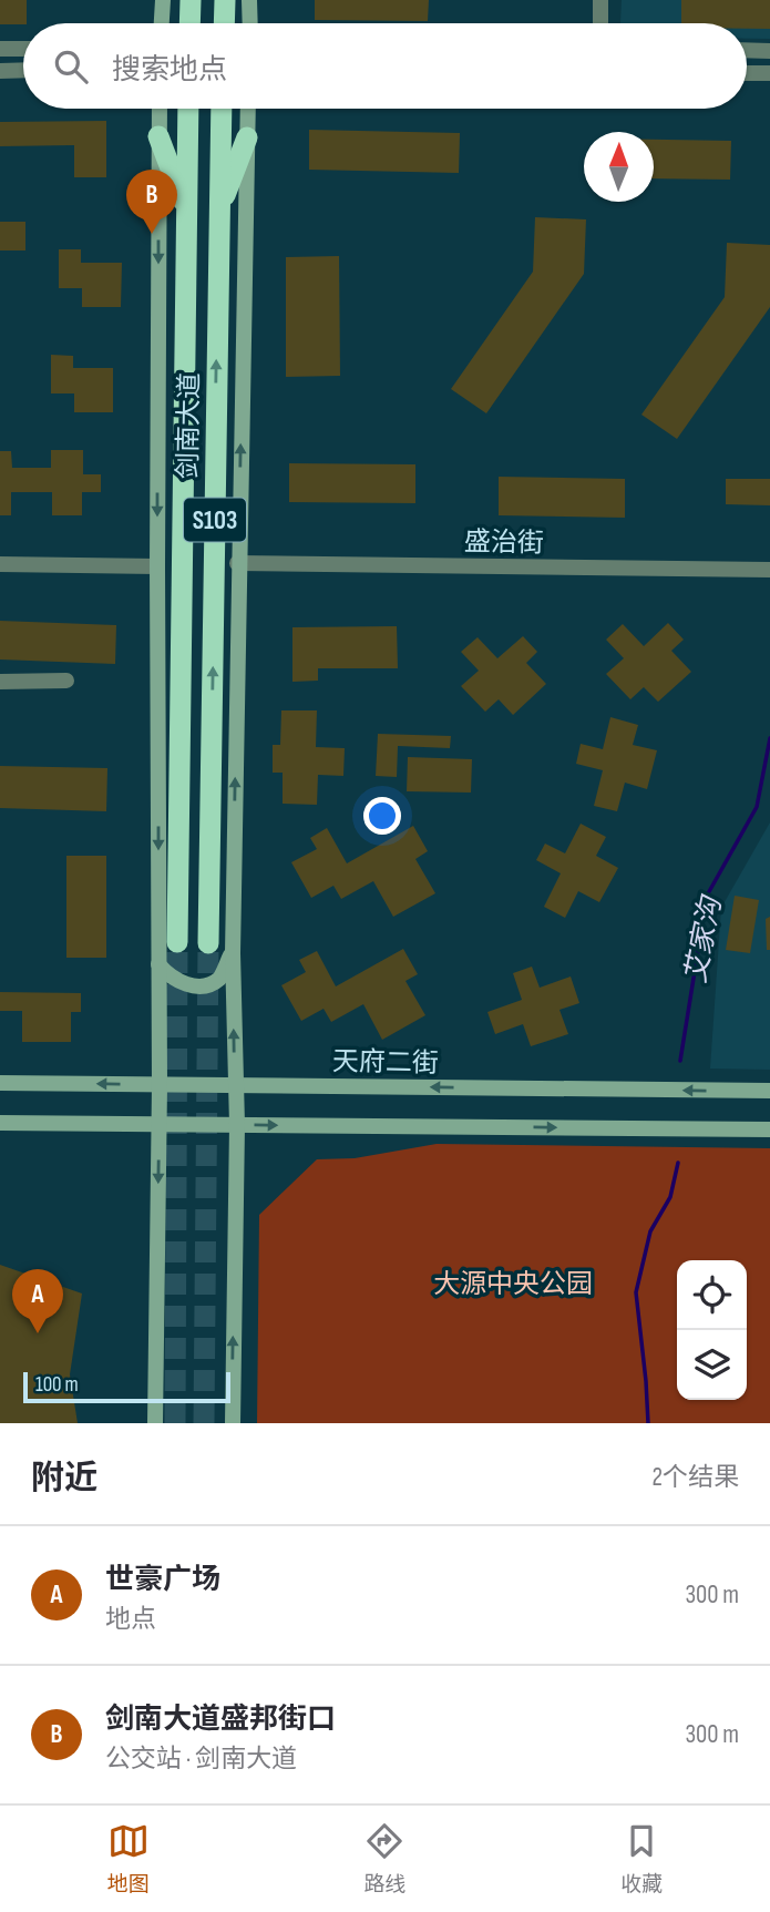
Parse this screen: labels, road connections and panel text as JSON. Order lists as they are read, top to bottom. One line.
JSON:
{"streets":{"highway":["剑南大道","S103"],"main road":["天府二街"],"street":["盛治街"]},"water":["艾家沟"],"parks":["大源中央公园"],"scale_bar":"100 m","north":"top","page":{"search":"搜索地点","pins":["B","A"],"scale":"100 m","heading":["附近","2个结果"],"list":[{"mark":"A","name":"世豪广场","note":"地点","value":"300 m"},{"mark":"B","name":"剑南大道盛邦街口","note":"公交站 · 剑南大道","value":"300 m"}],"nav":["地图","路线","收藏"]}}
